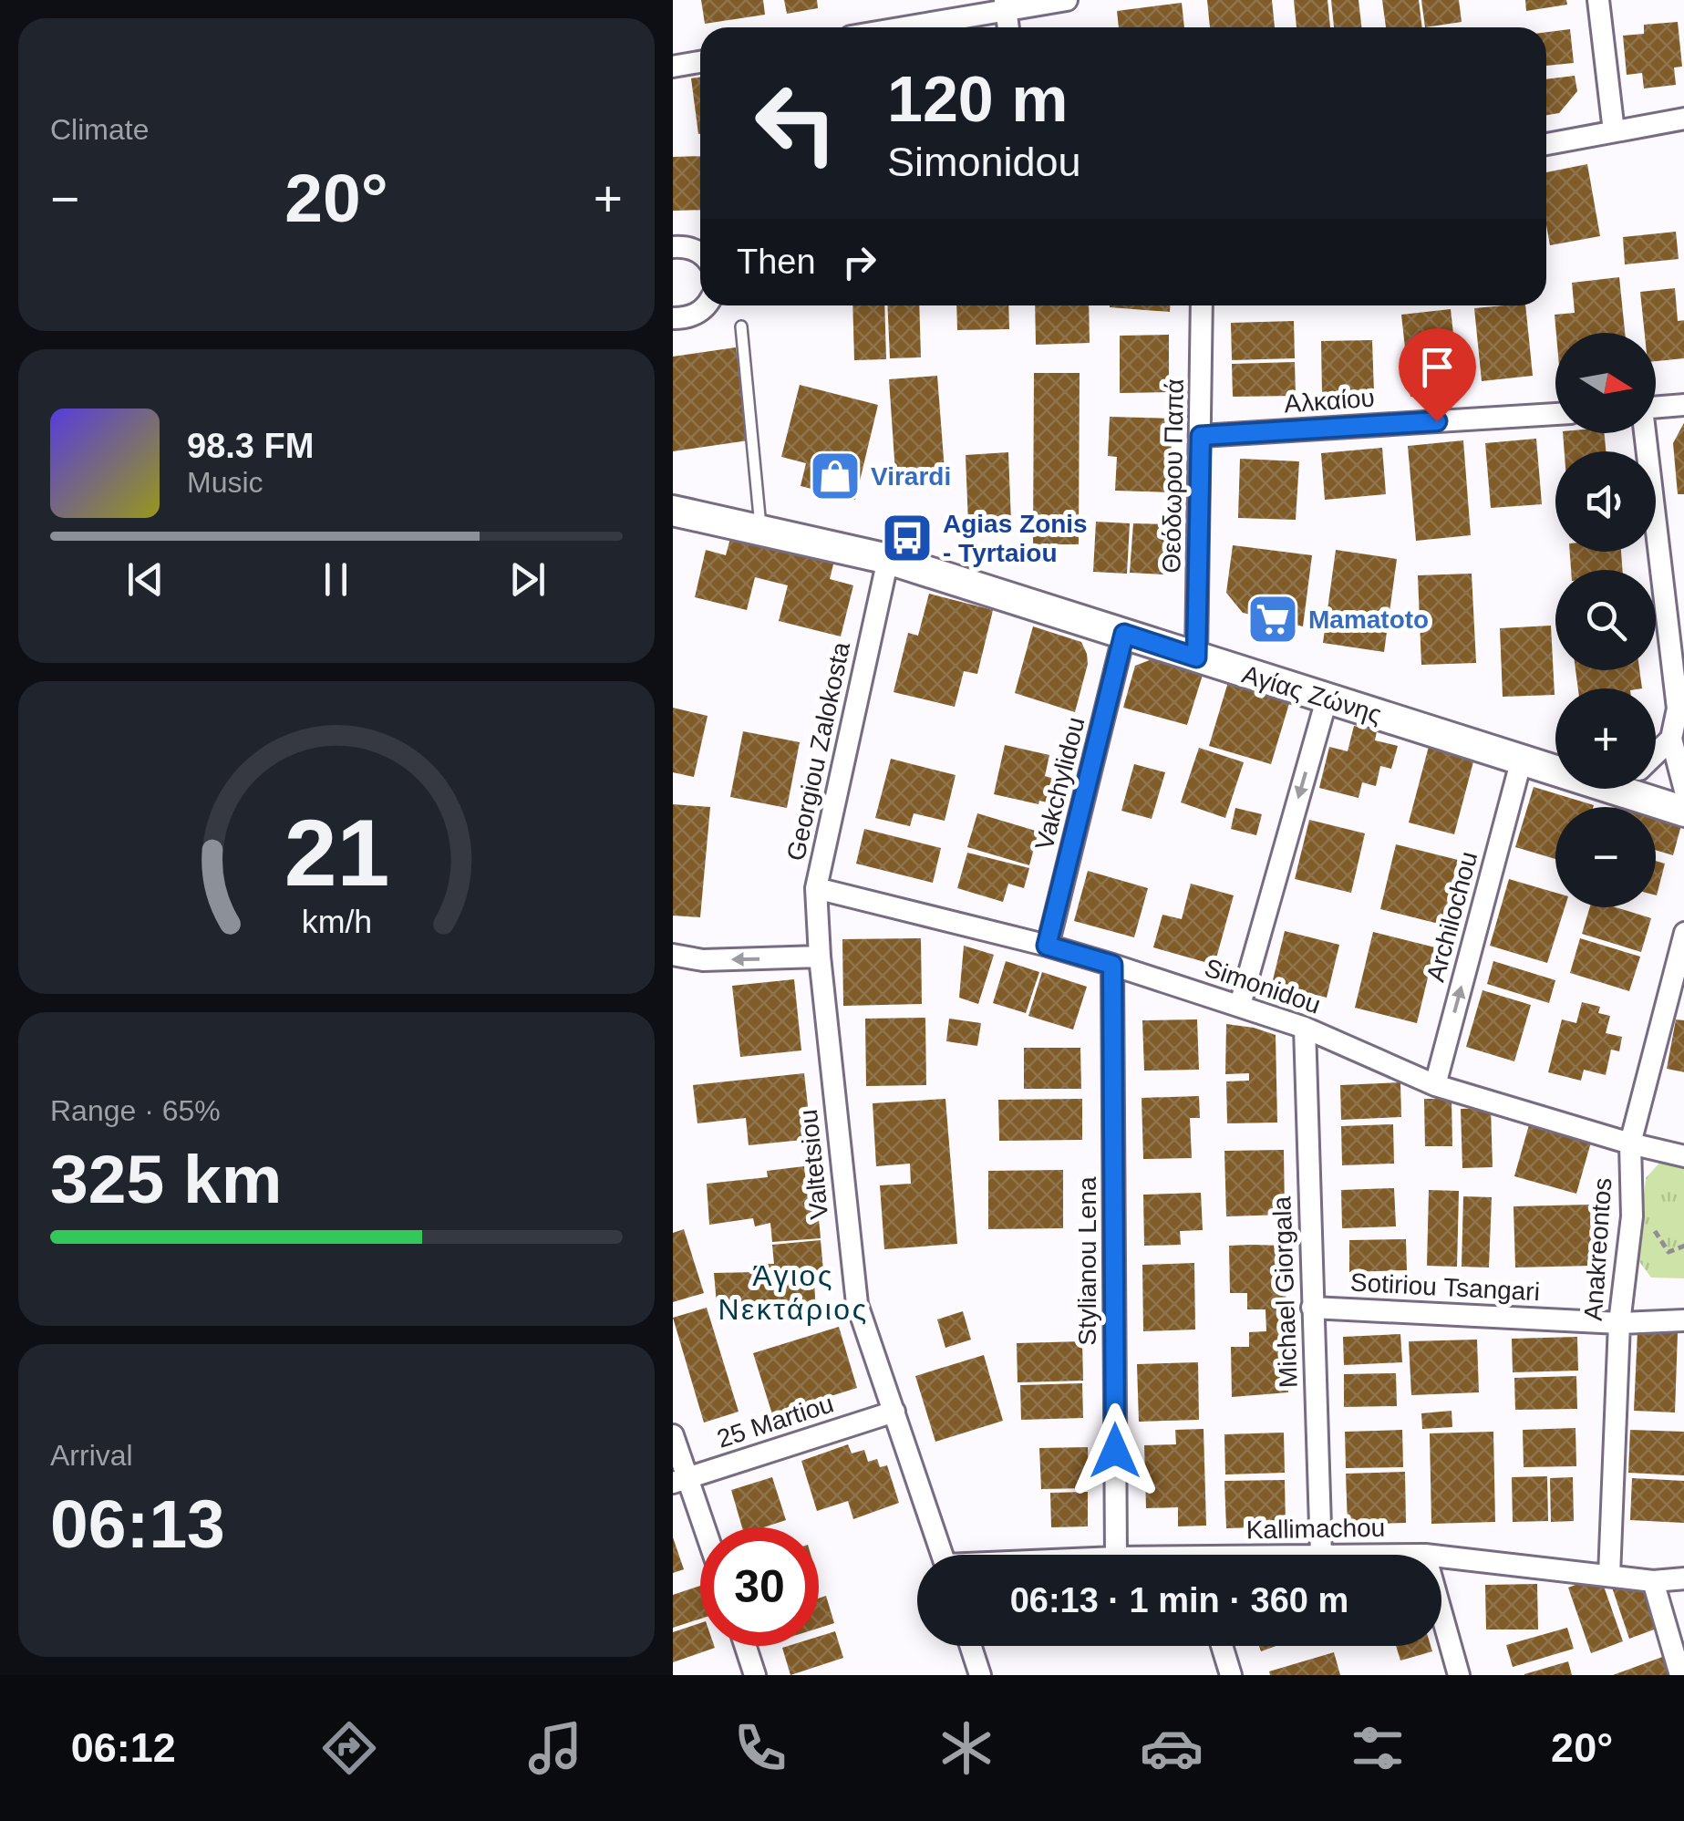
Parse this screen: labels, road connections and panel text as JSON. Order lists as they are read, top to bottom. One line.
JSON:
{"streets":{"main road":["Αγίας Ζώνης"],"street":["Αλκαίου","Θεόδωρου Παπά","Georgiou Zalokosta","Vakchylidou","Archilochou","Simonidou","Valtetsiou","Anakreontos","Stylianou Lena","Sotiriou Tsangari","Michael Giorgala","25 Martiou","Kallimachou"]},"crossings":[["Αλκαίου","Θεόδωρου Παπά"],["Θεόδωρου Παπά","Αγίας Ζώνης"],["Αγίας Ζώνης","Georgiou Zalokosta"],["Αγίας Ζώνης","Vakchylidou"],["Αγίας Ζώνης","Archilochou"],["Georgiou Zalokosta","Simonidou"],["Georgiou Zalokosta","Valtetsiou"],["Vakchylidou","Simonidou"],["Archilochou","Simonidou"],["Simonidou","Anakreontos"],["Simonidou","Stylianou Lena"],["Simonidou","Michael Giorgala"],["Valtetsiou","25 Martiou"],["Anakreontos","Sotiriou Tsangari"],["Anakreontos","Kallimachou"],["Sotiriou Tsangari","Michael Giorgala"]],"one_way":["Archilochou"],"districts":["Άγιος Νεκτάριος"],"places":{"shop":["Virardi"],"bus stop":["Agias Zonis - Tyrtaiou"],"supermarket":["Mamatoto"]},"north":"right","page":{"tile":["Climate",["Range · 65%","325 km"],["Arrival","06:13"]],"turn":["120 m","Simonidou"],"heat":["−","20°","+"],"then":"Then","map_buttons":["+","−"],"song":["98.3 FM","Music"],"limit":"30","trip":"06:13 · 1 min · 360 m","tabs":["06:12","20°"],"gauge":["21","km/h"]}}
